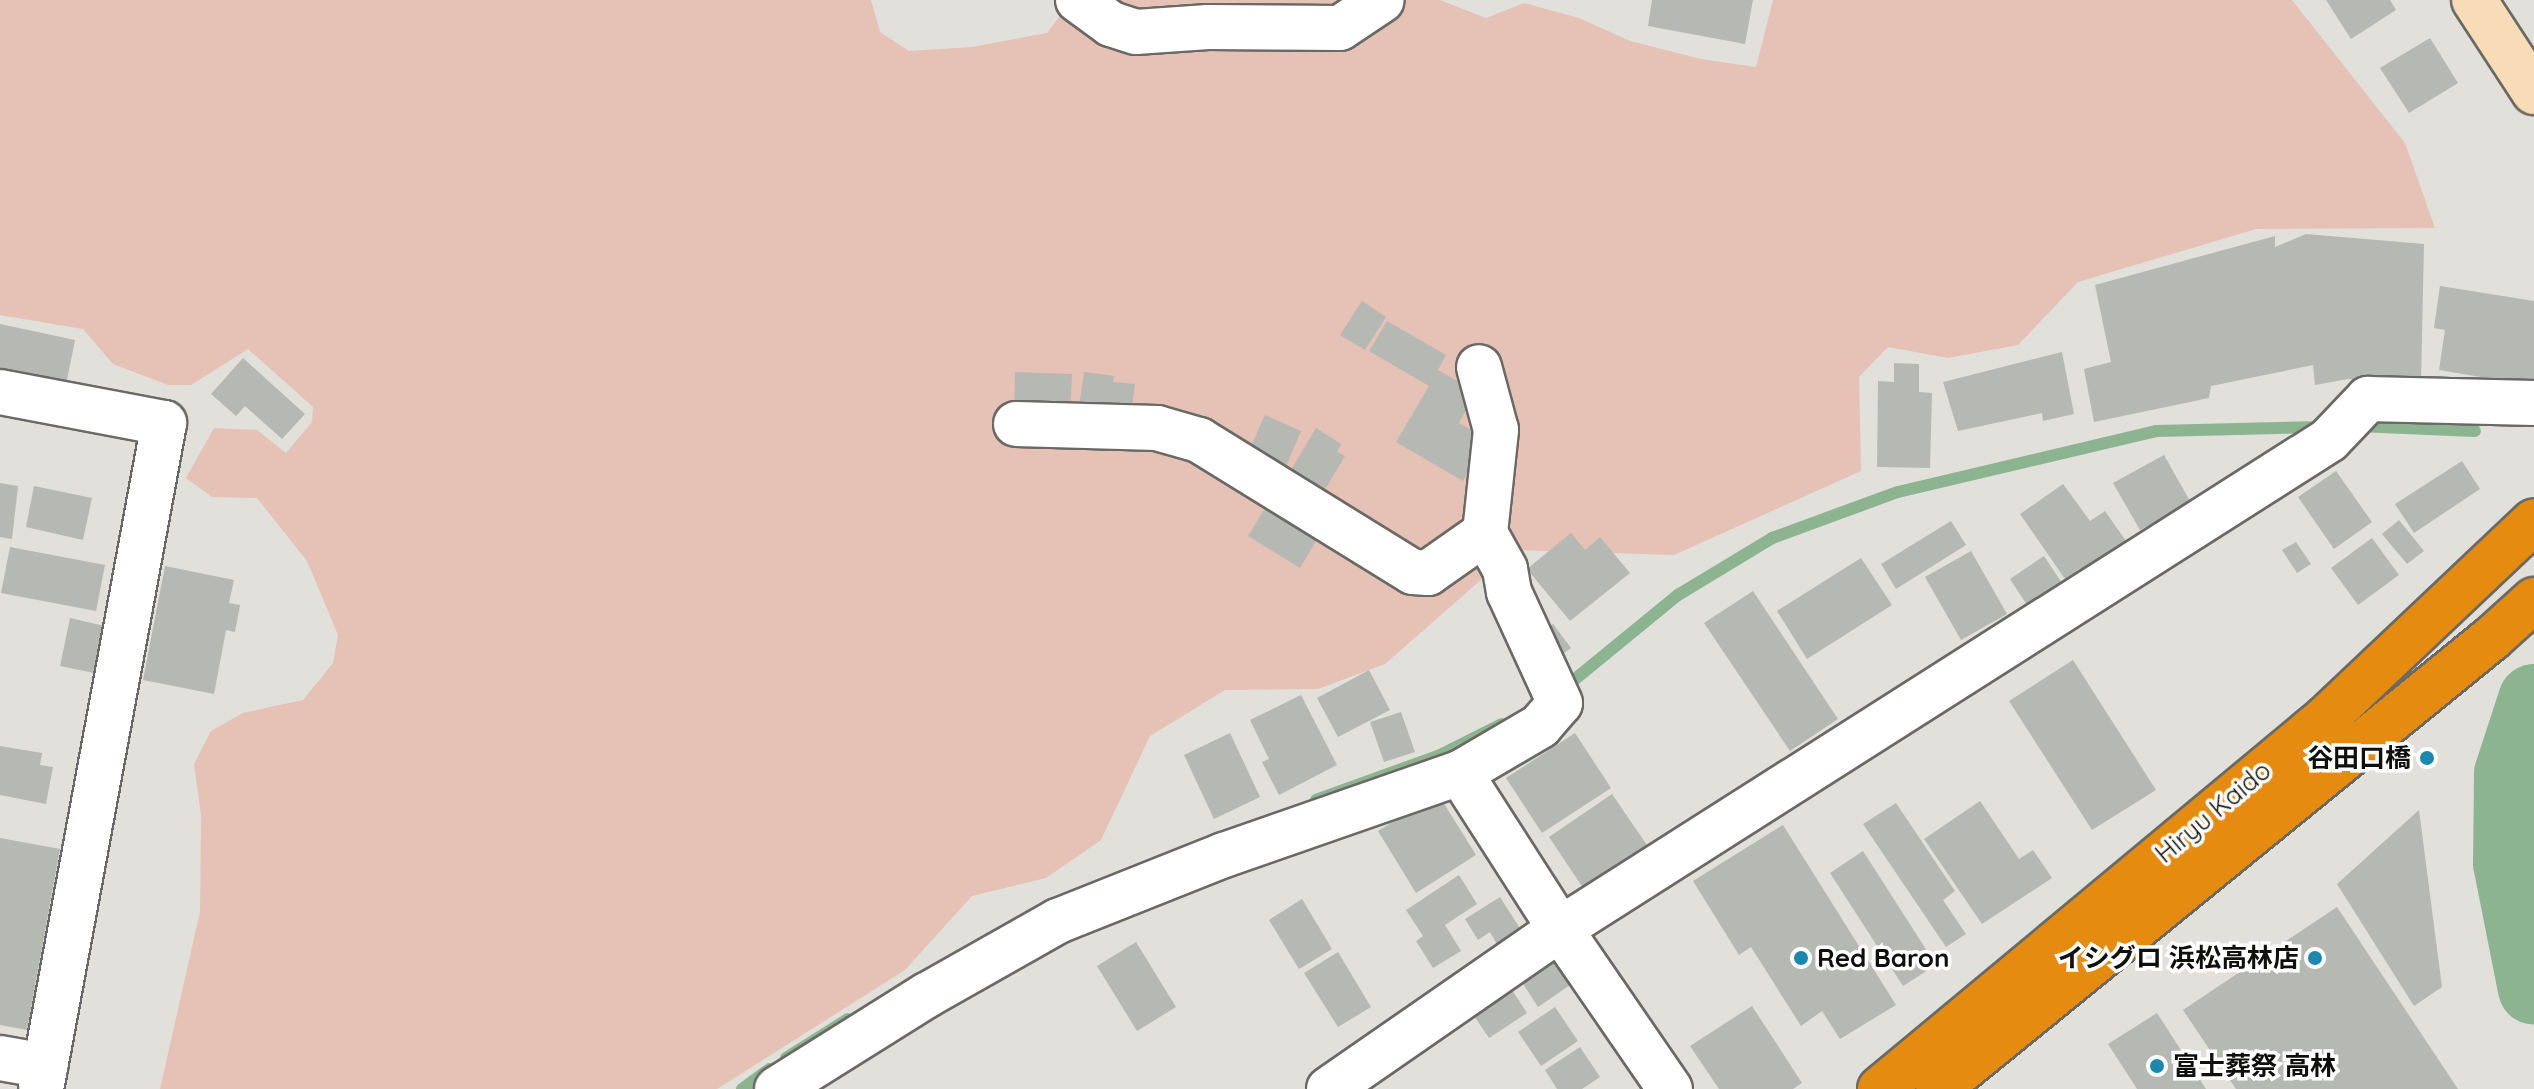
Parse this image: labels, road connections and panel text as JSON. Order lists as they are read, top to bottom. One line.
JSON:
{"streets":{"highway":["Hiryu Kaido"]},"places":["谷田口橋","Red Baron","イシグロ 浜松高林店","富士葬祭 高林"]}
